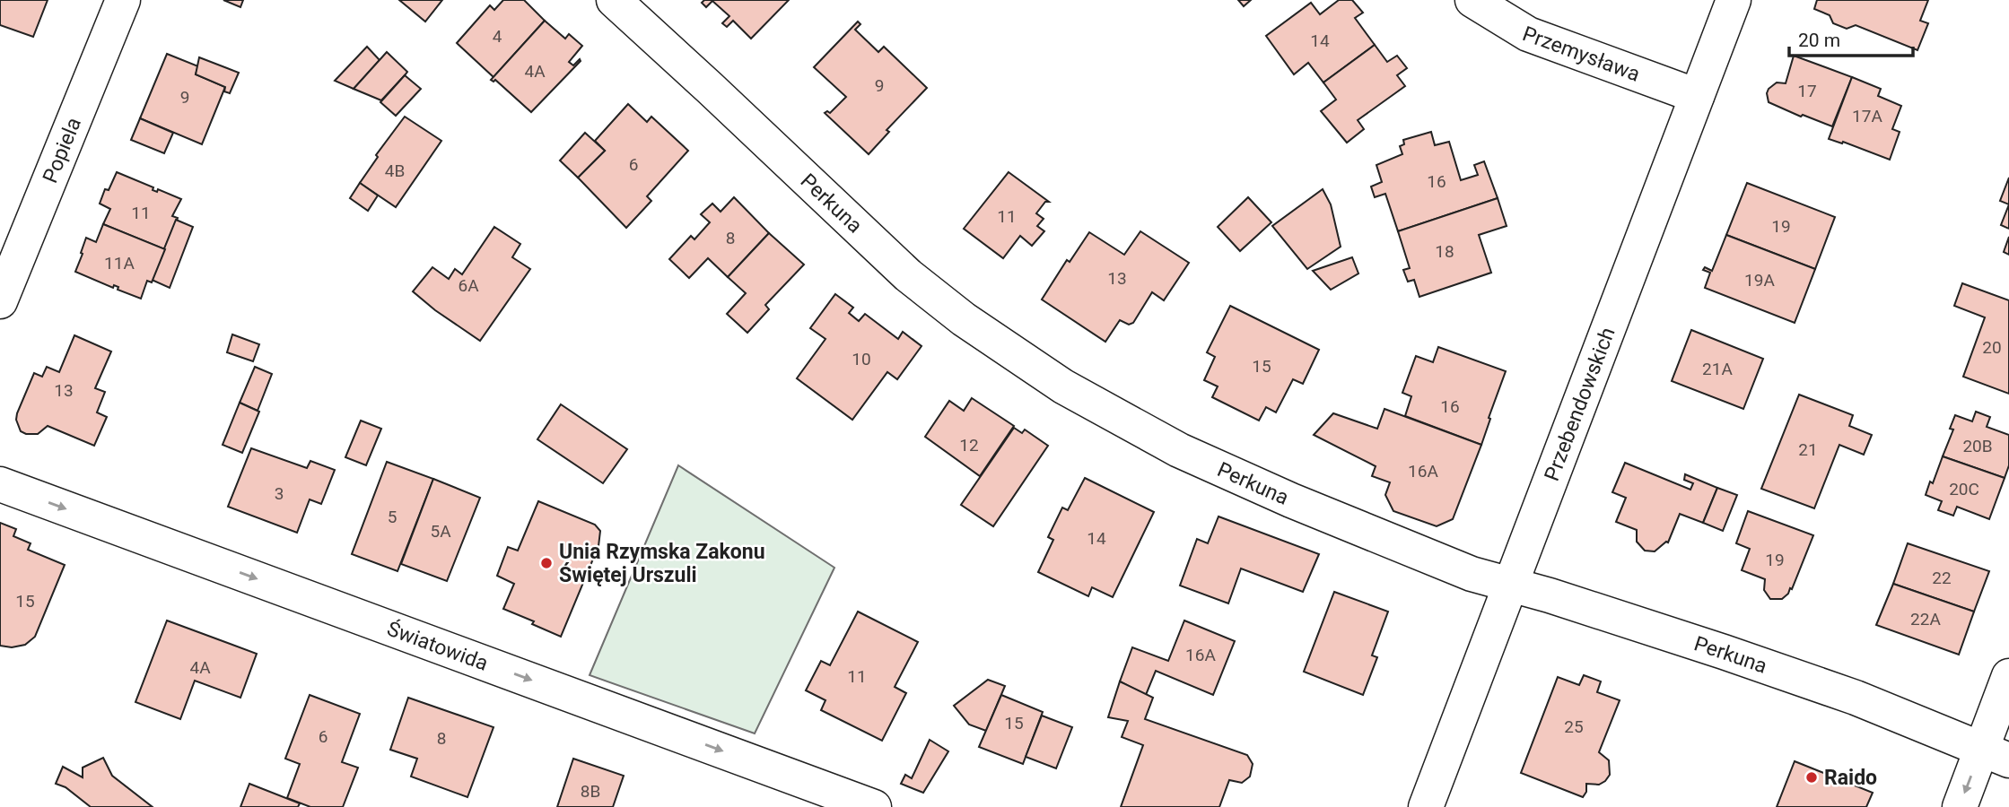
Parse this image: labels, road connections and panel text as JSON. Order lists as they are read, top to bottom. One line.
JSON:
{"streets":{"street":["Przemysława","Popiela","Perkuna","Przebendowskich","Światowida"]},"crossings":[["Przemysława","Przebendowskich"],["Perkuna","Przebendowskich"]],"one_way":["Światowida"],"places":["Unia Rzymska Zakonu Świętej Urszuli","Raido"],"house_numbers":["4","14","4A","9","17","9","17A","6","4B","16","11","11","19","8","18","11A","13","19A","6A","20","10","15","21A","13","16","12","20B","21","16A","20C","3","5","5A","14","19","22","15","22A","16A","4A","11","15","25","6","8","8B"],"scale_bar":"20 m"}
